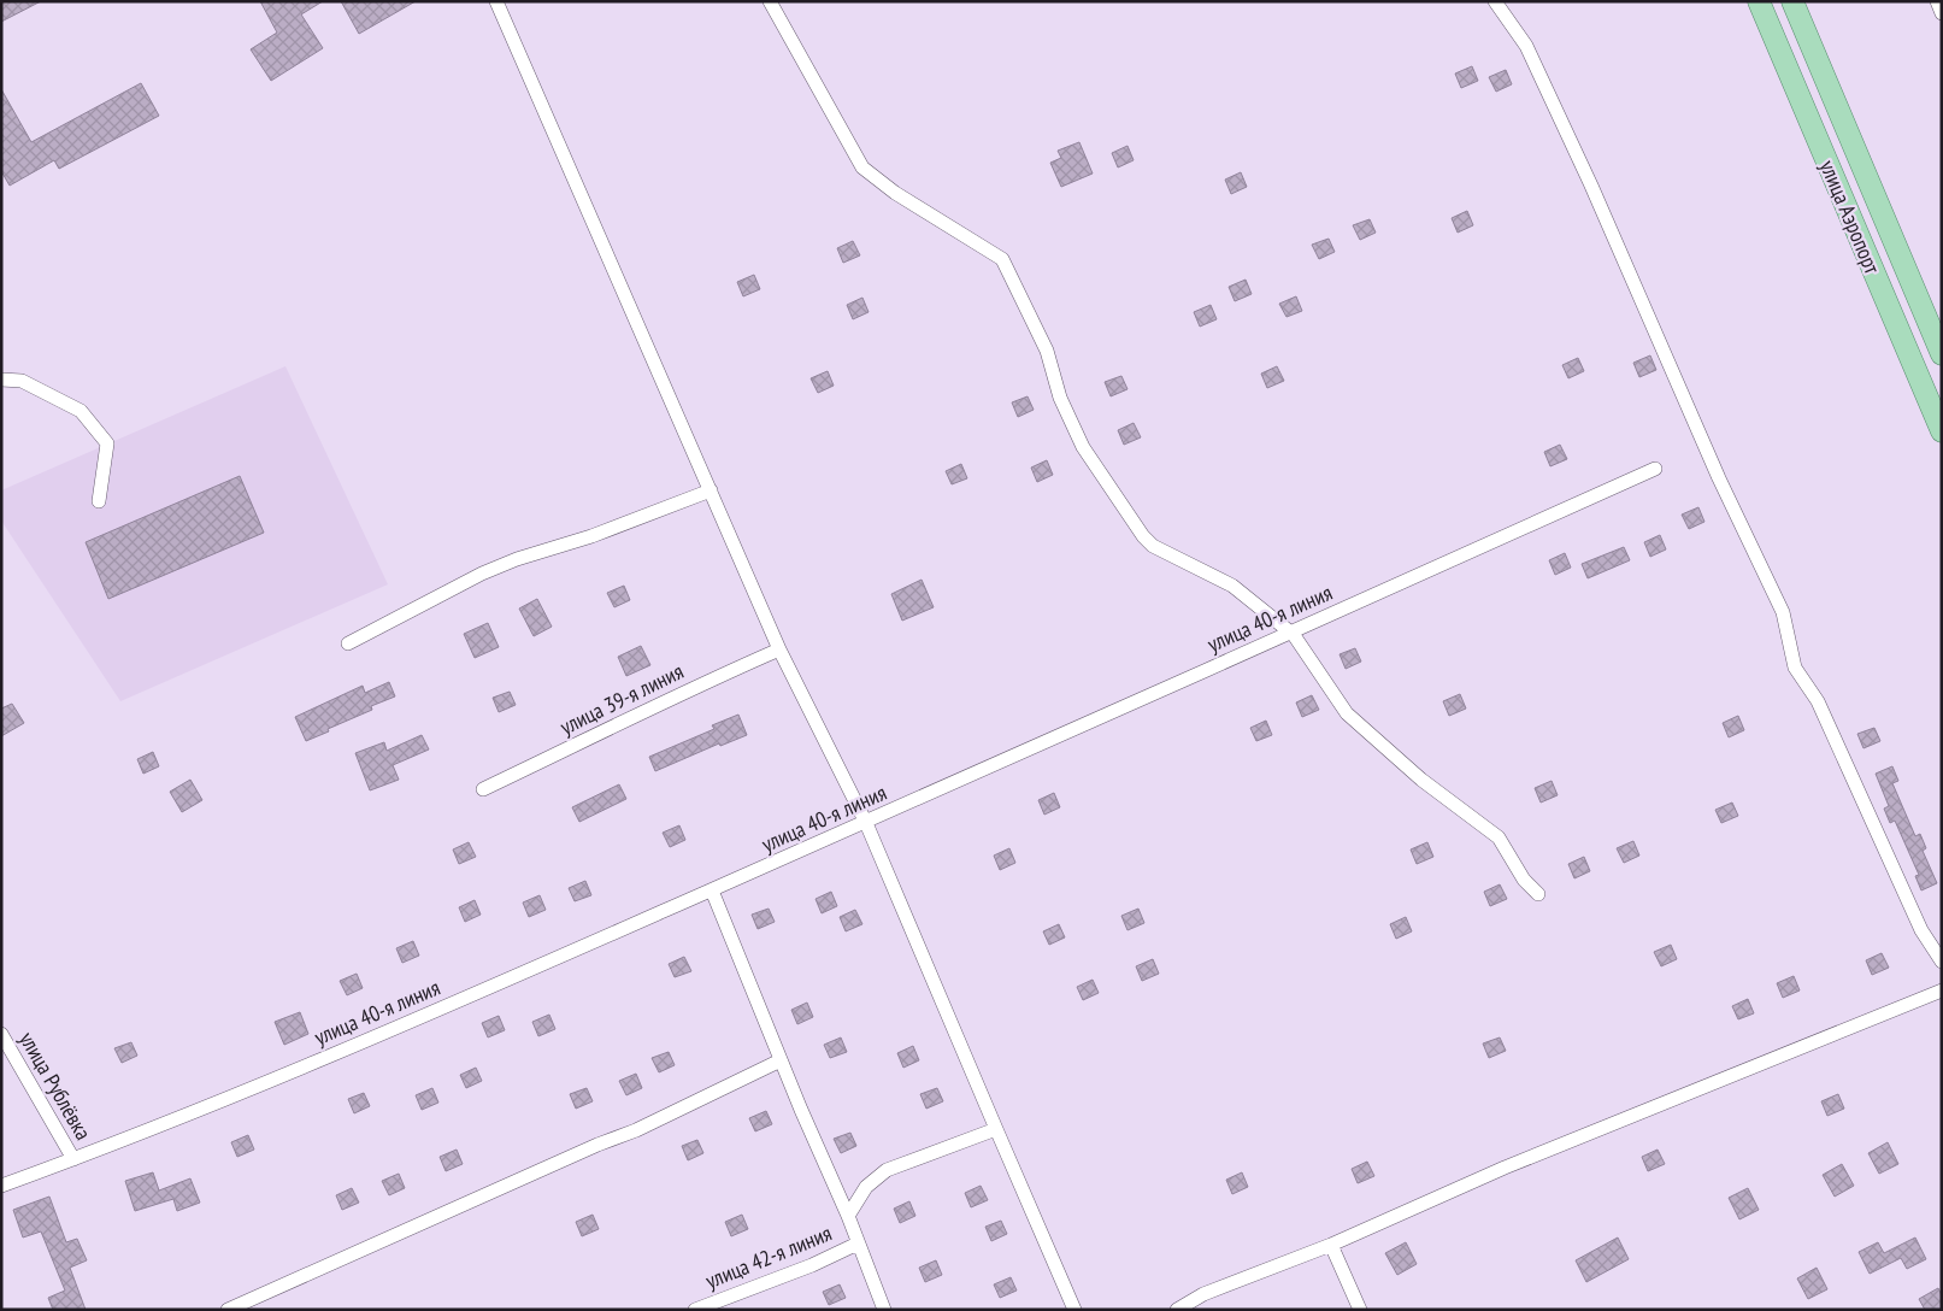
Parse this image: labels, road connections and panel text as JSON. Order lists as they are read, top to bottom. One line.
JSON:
{"streets":{"main road":["улица Аэропорт"],"street":["улица 40-я линия","улица 39-я линия","улица Рублёвка","улица 42-я линия"]},"crossings":[["улица 40-я линия","улица Рублёвка"]]}
